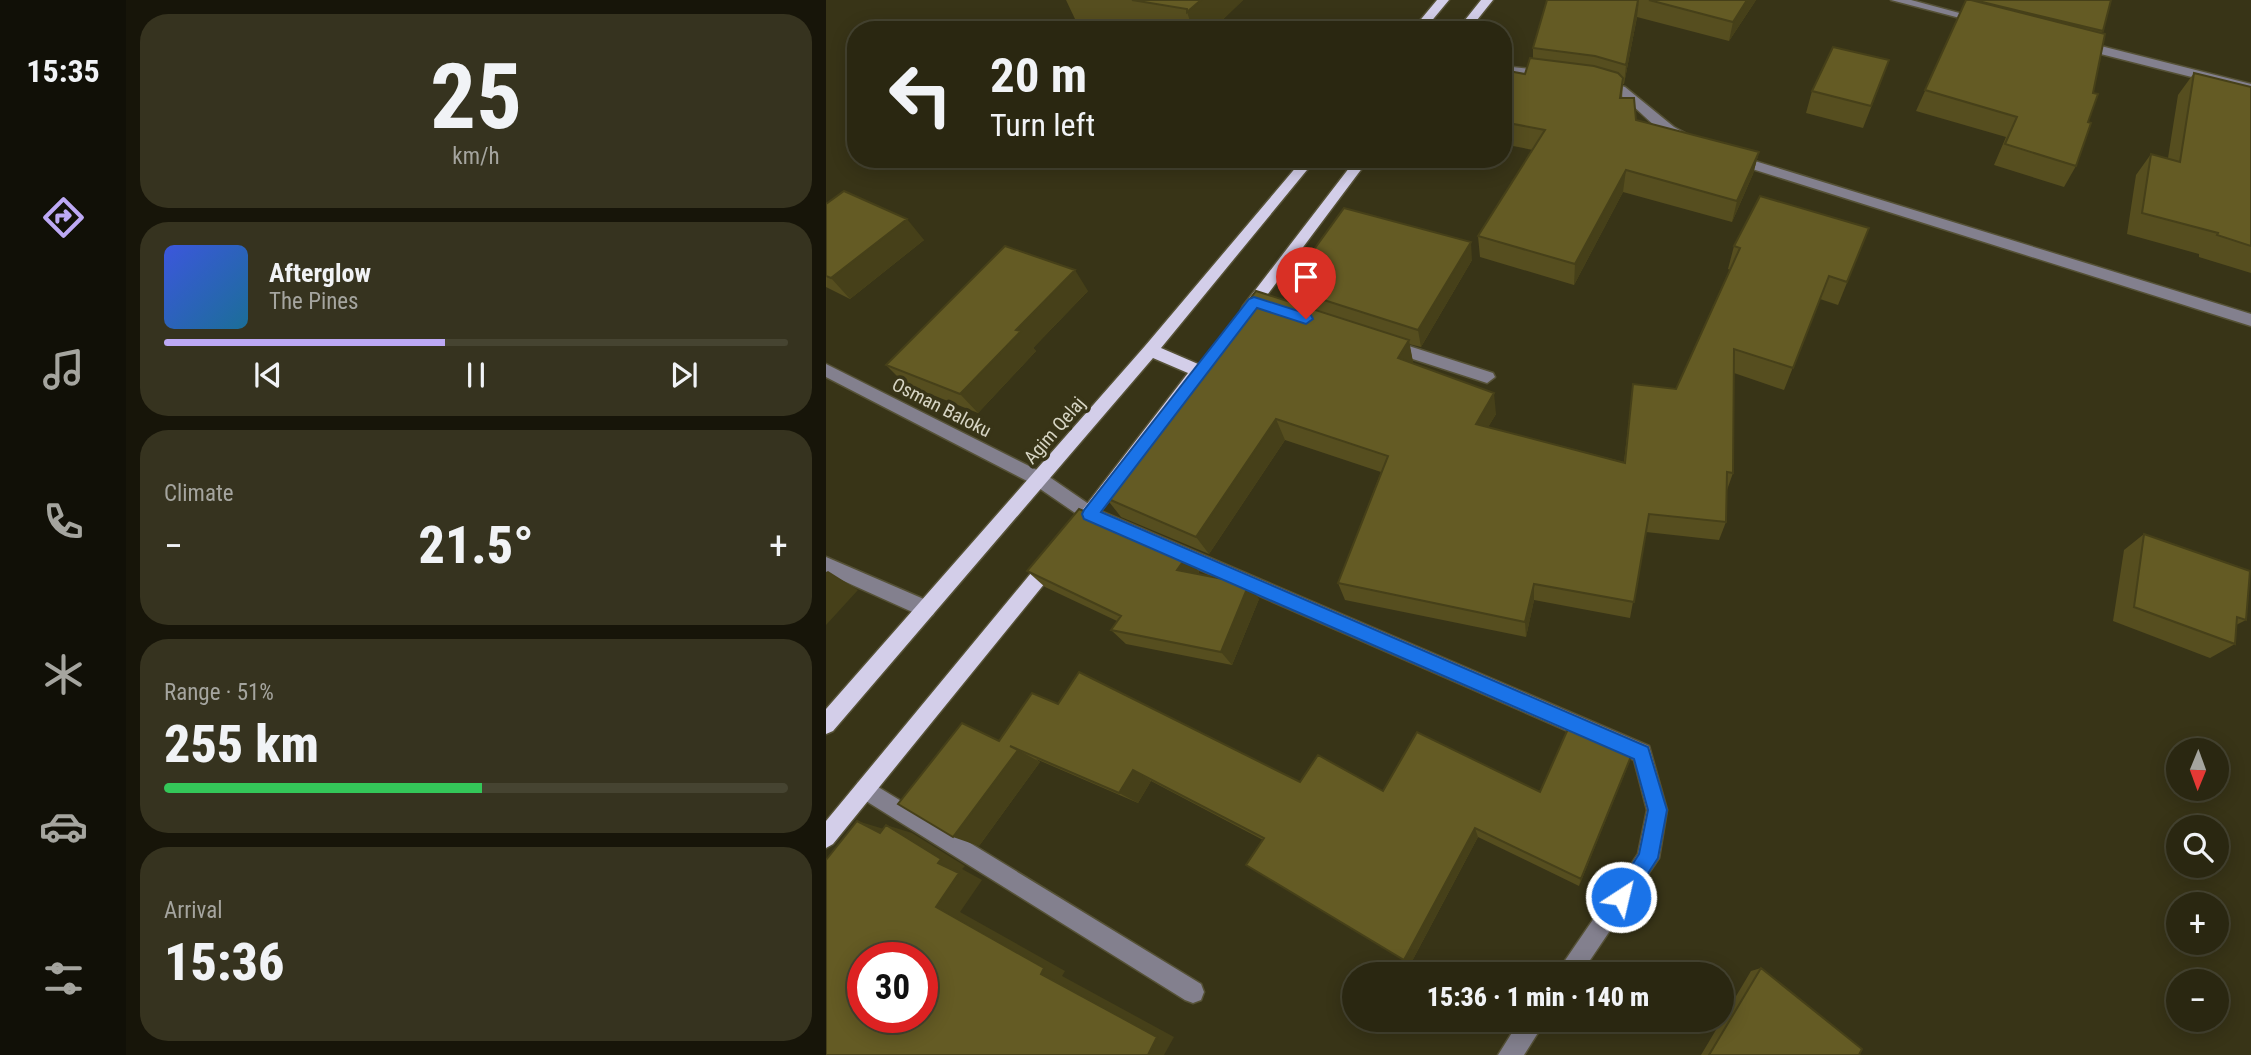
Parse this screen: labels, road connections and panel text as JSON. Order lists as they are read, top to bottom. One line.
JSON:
{"streets":{"main road":["Agim Qelaj"],"street":["Osman Baloku"]},"crossings":[["Osman Baloku","Agim Qelaj"]],"north":"bottom","page":{"tabs":"15:35","tile":[["25","km/h"],"Climate",["Range · 51%","255 km"],["Arrival","15:36"]],"turn":["20 m","Turn left"],"song":["Afterglow","The Pines"],"heat":["−","21.5°","+"],"map_buttons":["+","−"],"limit":"30","trip":"15:36 · 1 min · 140 m"}}
